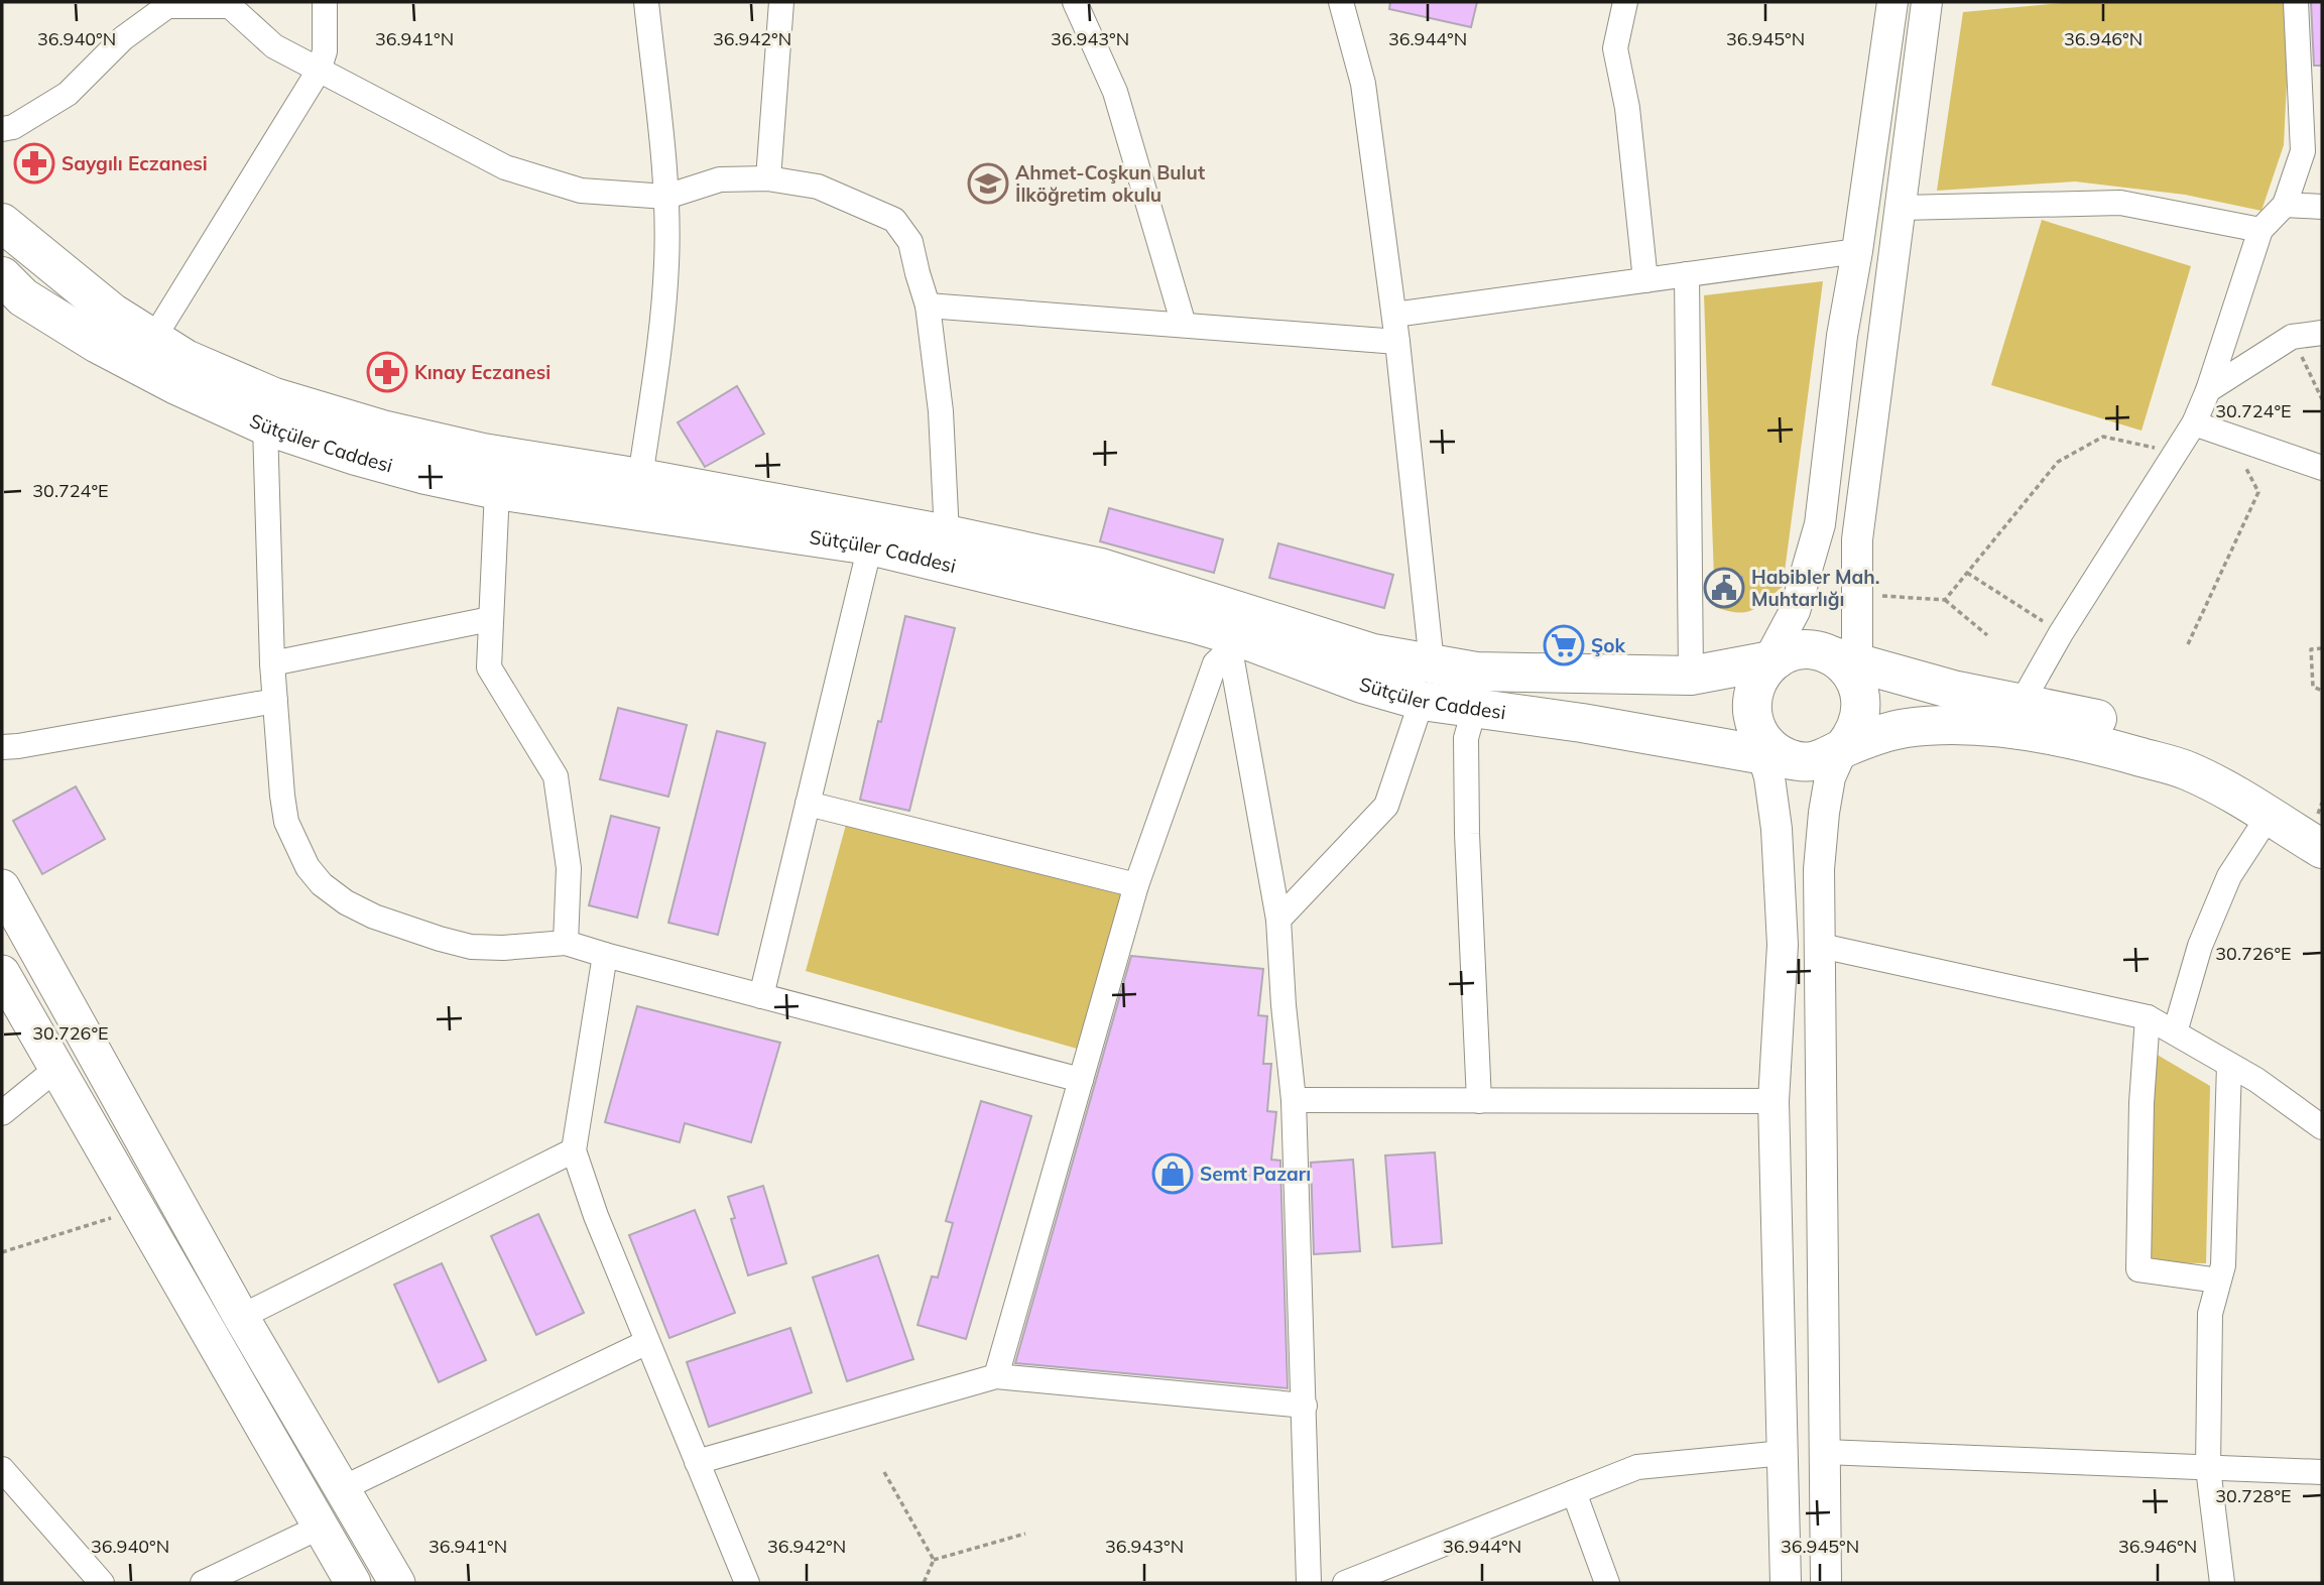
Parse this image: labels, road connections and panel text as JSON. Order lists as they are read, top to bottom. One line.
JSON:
{"streets":{"main road":["Sütçüler Caddesi"]},"places":{"pharmacy":["Saygılı Eczanesi","Kınay Eczanesi"],"school or university":["Ahmet-Coşkun Bulut İlköğretim okulu"],"public building":["Habibler Mah. Muhtarlığı"],"supermarket":["Şok"],"shop":["Semt Pazarı"]},"coordinates":["36.940°N","36.941°N","36.942°N","36.943°N","36.944°N","36.945°N","36.946°N","30.724°E","30.726°E","30.728°E"]}
